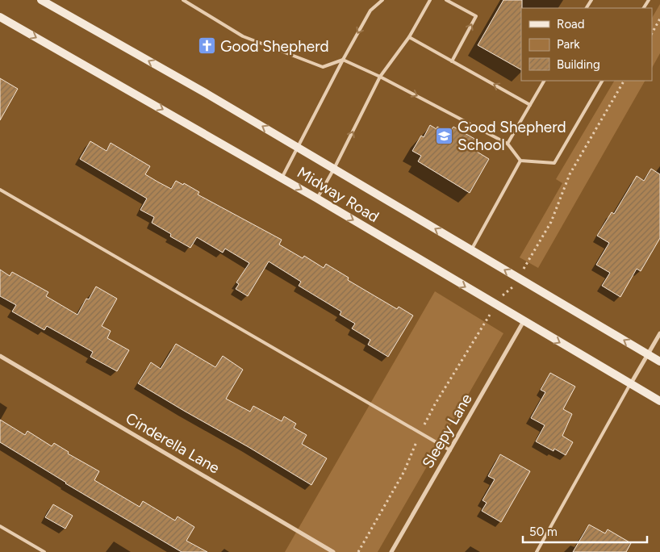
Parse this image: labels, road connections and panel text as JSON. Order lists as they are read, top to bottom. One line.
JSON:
{"streets":{"main road":["Midway Road"],"street":["Sleepy Lane","Cinderella Lane"]},"crossings":[["Midway Road","Sleepy Lane"]],"places":{"church":["Good Shepherd"],"school or university":["Good Shepherd School"]},"legend":["Road","Park","Building"],"scale_bar":"50 m"}
